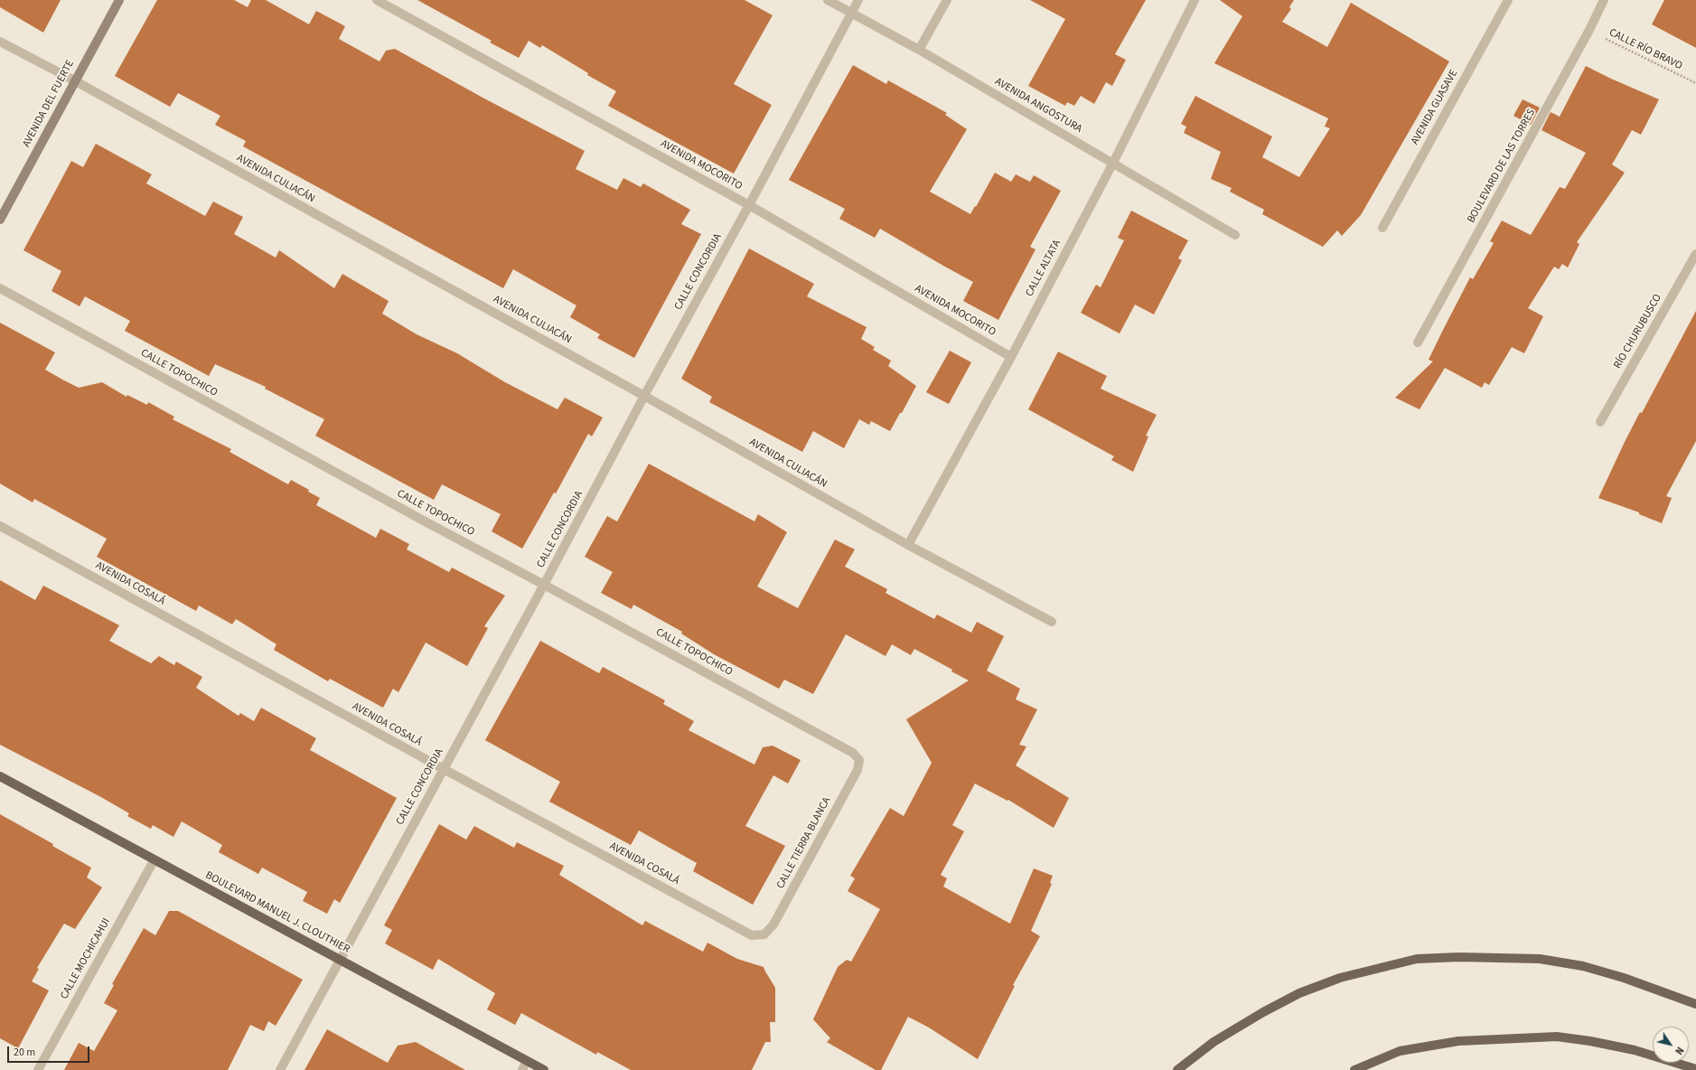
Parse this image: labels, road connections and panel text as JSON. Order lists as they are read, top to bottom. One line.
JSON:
{"streets":{"main road":["BOULEVARD MANUEL J. CLOUTHIER"],"street":["AVENIDA DEL FUERTE","AVENIDA ANGOSTURA","AVENIDA GUASAVE","AVENIDA MOCORITO","BOULEVARD DE LAS TORRES","AVENIDA CULIACÁN","CALLE ALTATA","CALLE CONCORDIA","RÍO CHURUBUSCO","CALLE TOPOCHICO","AVENIDA COSALÁ","CALLE TIERRA BLANCA","CALLE MOCHICAHUI"],"path":["CALLE RÍO BRAVO"]},"crossings":[["CALLE RÍO BRAVO","BOULEVARD DE LAS TORRES"],["AVENIDA DEL FUERTE","AVENIDA CULIACÁN"],["AVENIDA ANGOSTURA","CALLE ALTATA"],["AVENIDA ANGOSTURA","CALLE CONCORDIA"],["AVENIDA MOCORITO","CALLE ALTATA"],["AVENIDA MOCORITO","CALLE CONCORDIA"],["AVENIDA CULIACÁN","CALLE ALTATA"],["AVENIDA CULIACÁN","CALLE CONCORDIA"],["CALLE CONCORDIA","CALLE TOPOCHICO"],["CALLE CONCORDIA","AVENIDA COSALÁ"],["CALLE CONCORDIA","BOULEVARD MANUEL J. CLOUTHIER"],["CALLE TOPOCHICO","CALLE TIERRA BLANCA"],["AVENIDA COSALÁ","CALLE TIERRA BLANCA"],["BOULEVARD MANUEL J. CLOUTHIER","CALLE MOCHICAHUI"]],"scale_bar":"20 m","north":"bottom right"}
